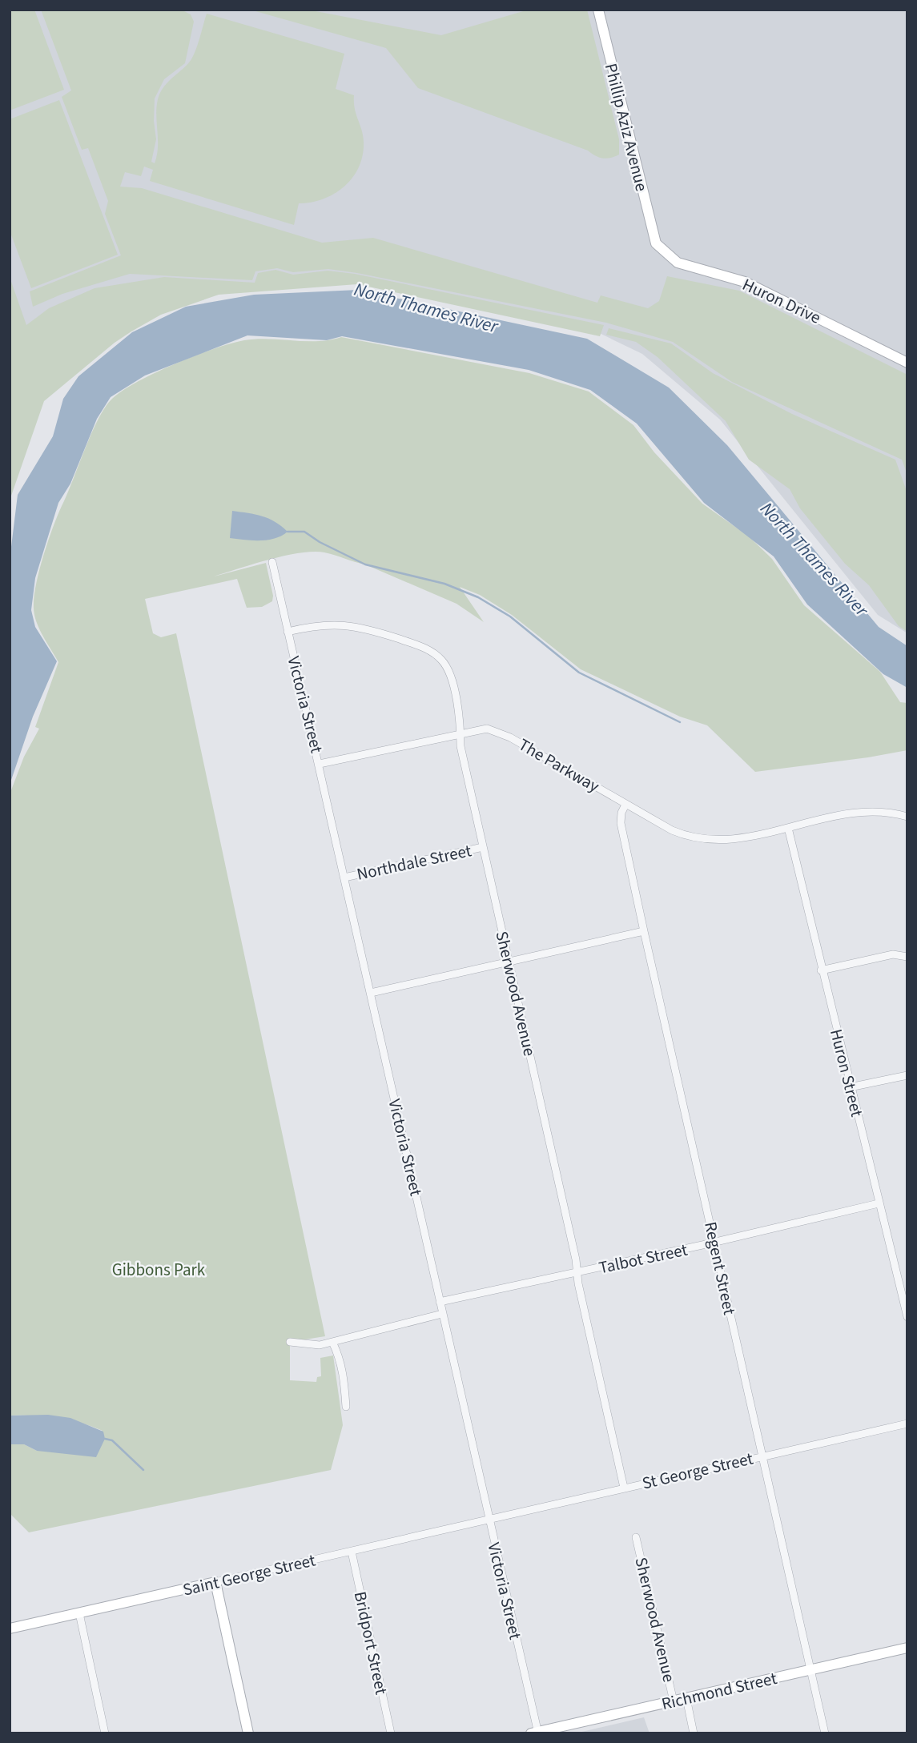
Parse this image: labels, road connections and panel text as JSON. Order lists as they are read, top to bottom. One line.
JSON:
{"streets":{"street":["Phillip Aziz Avenue","Huron Drive","Victoria Street","The Parkway","Northdale Street","Sherwood Avenue","Huron Street","Talbot Street","Regent Street","St George Street","Saint George Street","Bridport Street","Richmond Street"]},"crossings":[["Phillip Aziz Avenue","Huron Drive"],["Victoria Street","The Parkway"],["Victoria Street","Northdale Street"],["Victoria Street","Sherwood Avenue"],["Victoria Street","Talbot Street"],["Victoria Street","St George Street"],["Victoria Street","Saint George Street"],["Victoria Street","Richmond Street"],["The Parkway","Sherwood Avenue"],["The Parkway","Huron Street"],["The Parkway","Regent Street"],["Northdale Street","Sherwood Avenue"],["Sherwood Avenue","Talbot Street"],["Sherwood Avenue","St George Street"],["Sherwood Avenue","Richmond Street"],["Huron Street","Talbot Street"],["Talbot Street","Regent Street"],["Regent Street","St George Street"],["Regent Street","Richmond Street"],["St George Street","Saint George Street"],["Saint George Street","Bridport Street"]],"water":["North Thames River"],"parks":["Gibbons Park"]}
